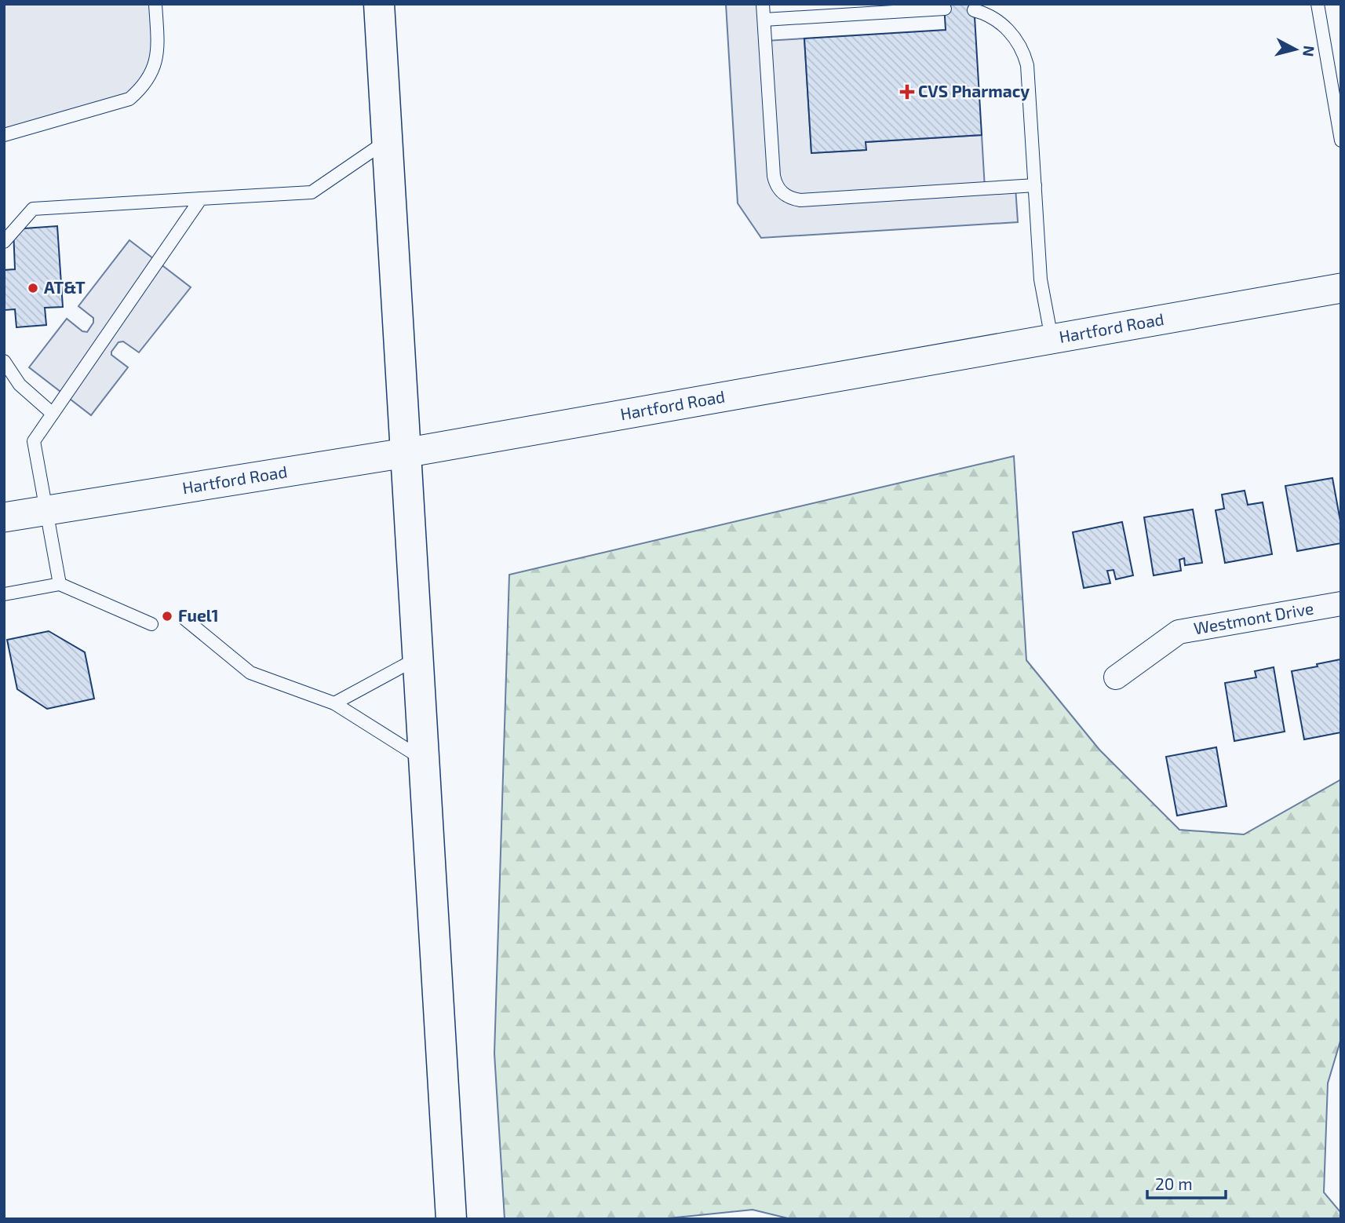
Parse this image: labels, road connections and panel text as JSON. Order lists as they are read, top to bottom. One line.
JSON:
{"streets":{"street":["Hartford Road","Westmont Drive"]},"places":{"health":["CVS Pharmacy"],"other":["AT&T","Fuel1"]},"scale_bar":"20 m","north":"right"}
